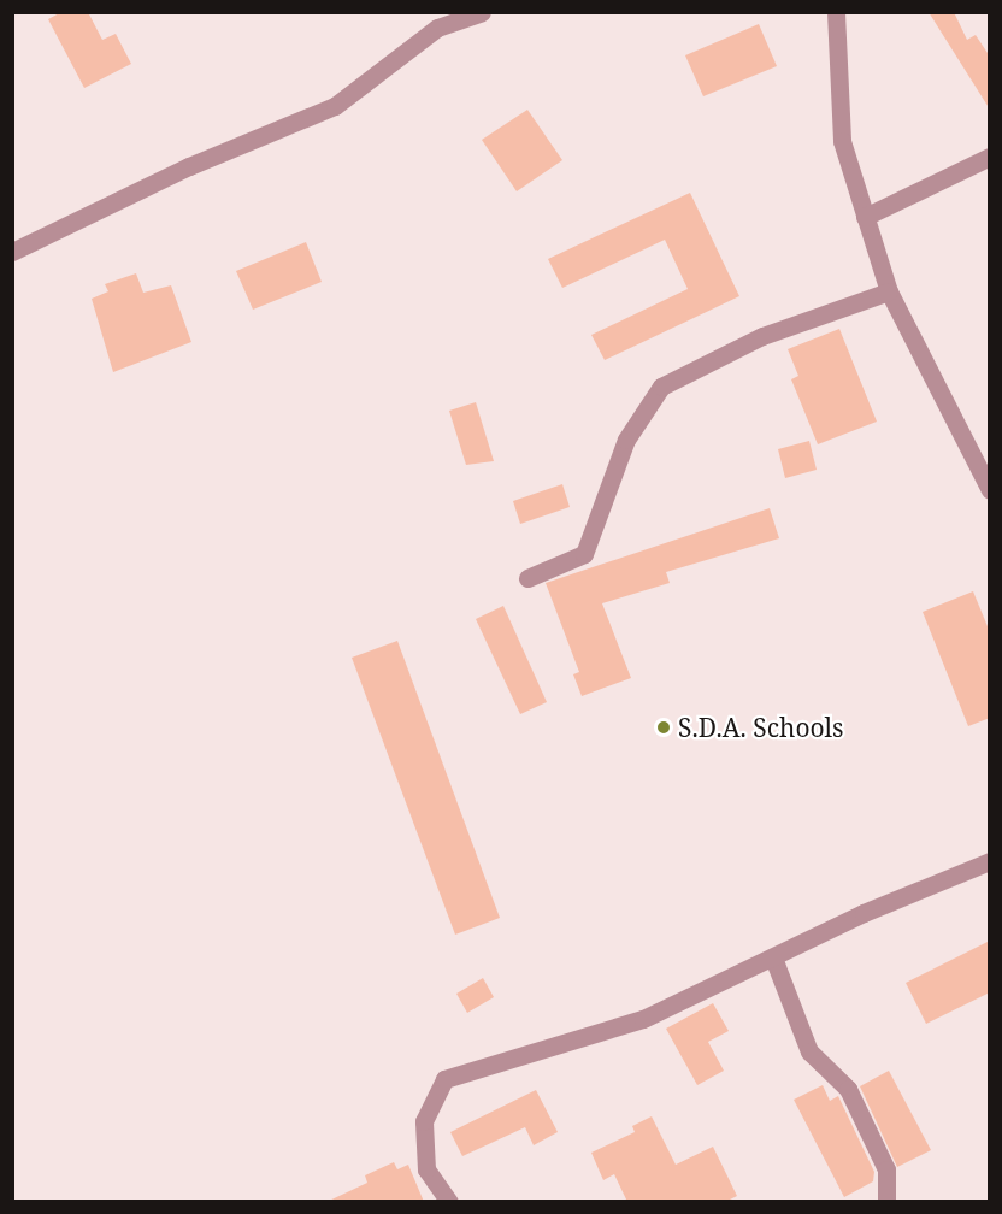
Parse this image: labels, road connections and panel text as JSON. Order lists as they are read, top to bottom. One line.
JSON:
{"places":["S.D.A. Schools"]}
